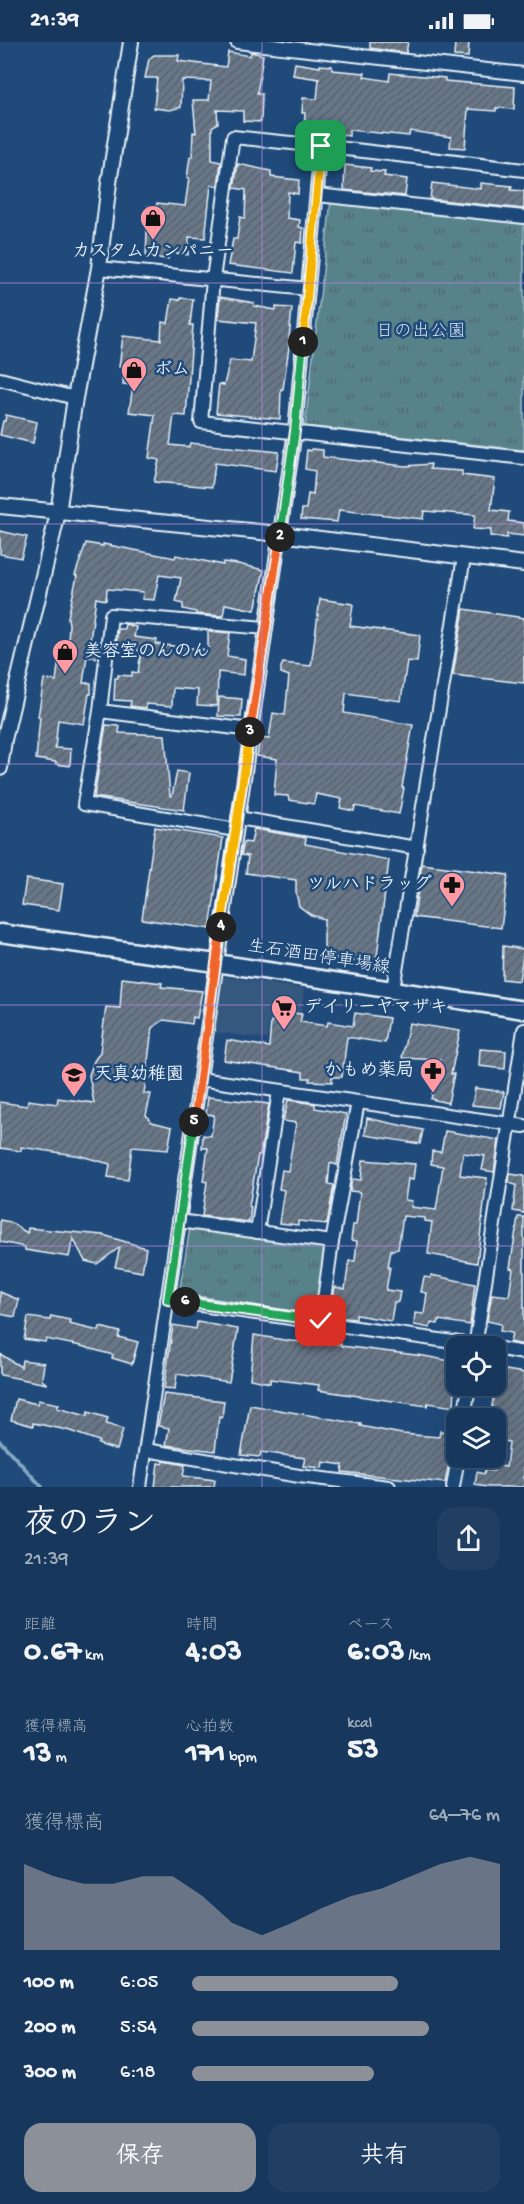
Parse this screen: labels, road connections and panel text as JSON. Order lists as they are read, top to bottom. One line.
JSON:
{"streets":{"main road":["生石酒田停車場線"]},"parks":["日の出公園"],"places":{"shop":["カスタムカンパニー","ボム","美容室のんのん"],"pharmacy":["ツルハドラッグ","かもめ薬局"],"supermarket":["デイリーヤマザキ"],"school or university":["天真幼稚園"]},"page":{"status":"21:39","pins":["1","2","3","4","5","6"],"heading":["夜のラン","21:39"],"stats":[["距離","0.67 km"],["時間","4:03"],["ペース","6:03 /km"],["獲得標高","13 m"],["心拍数","171 bpm"],["kcal","53"]],"chart":["獲得標高","64–76 m"],"list":[{"name":"100 m","note":"6:05"},{"name":"200 m","note":"5:54"},{"name":"300 m","note":"6:18"}],"buttons":["保存","共有"]}}
